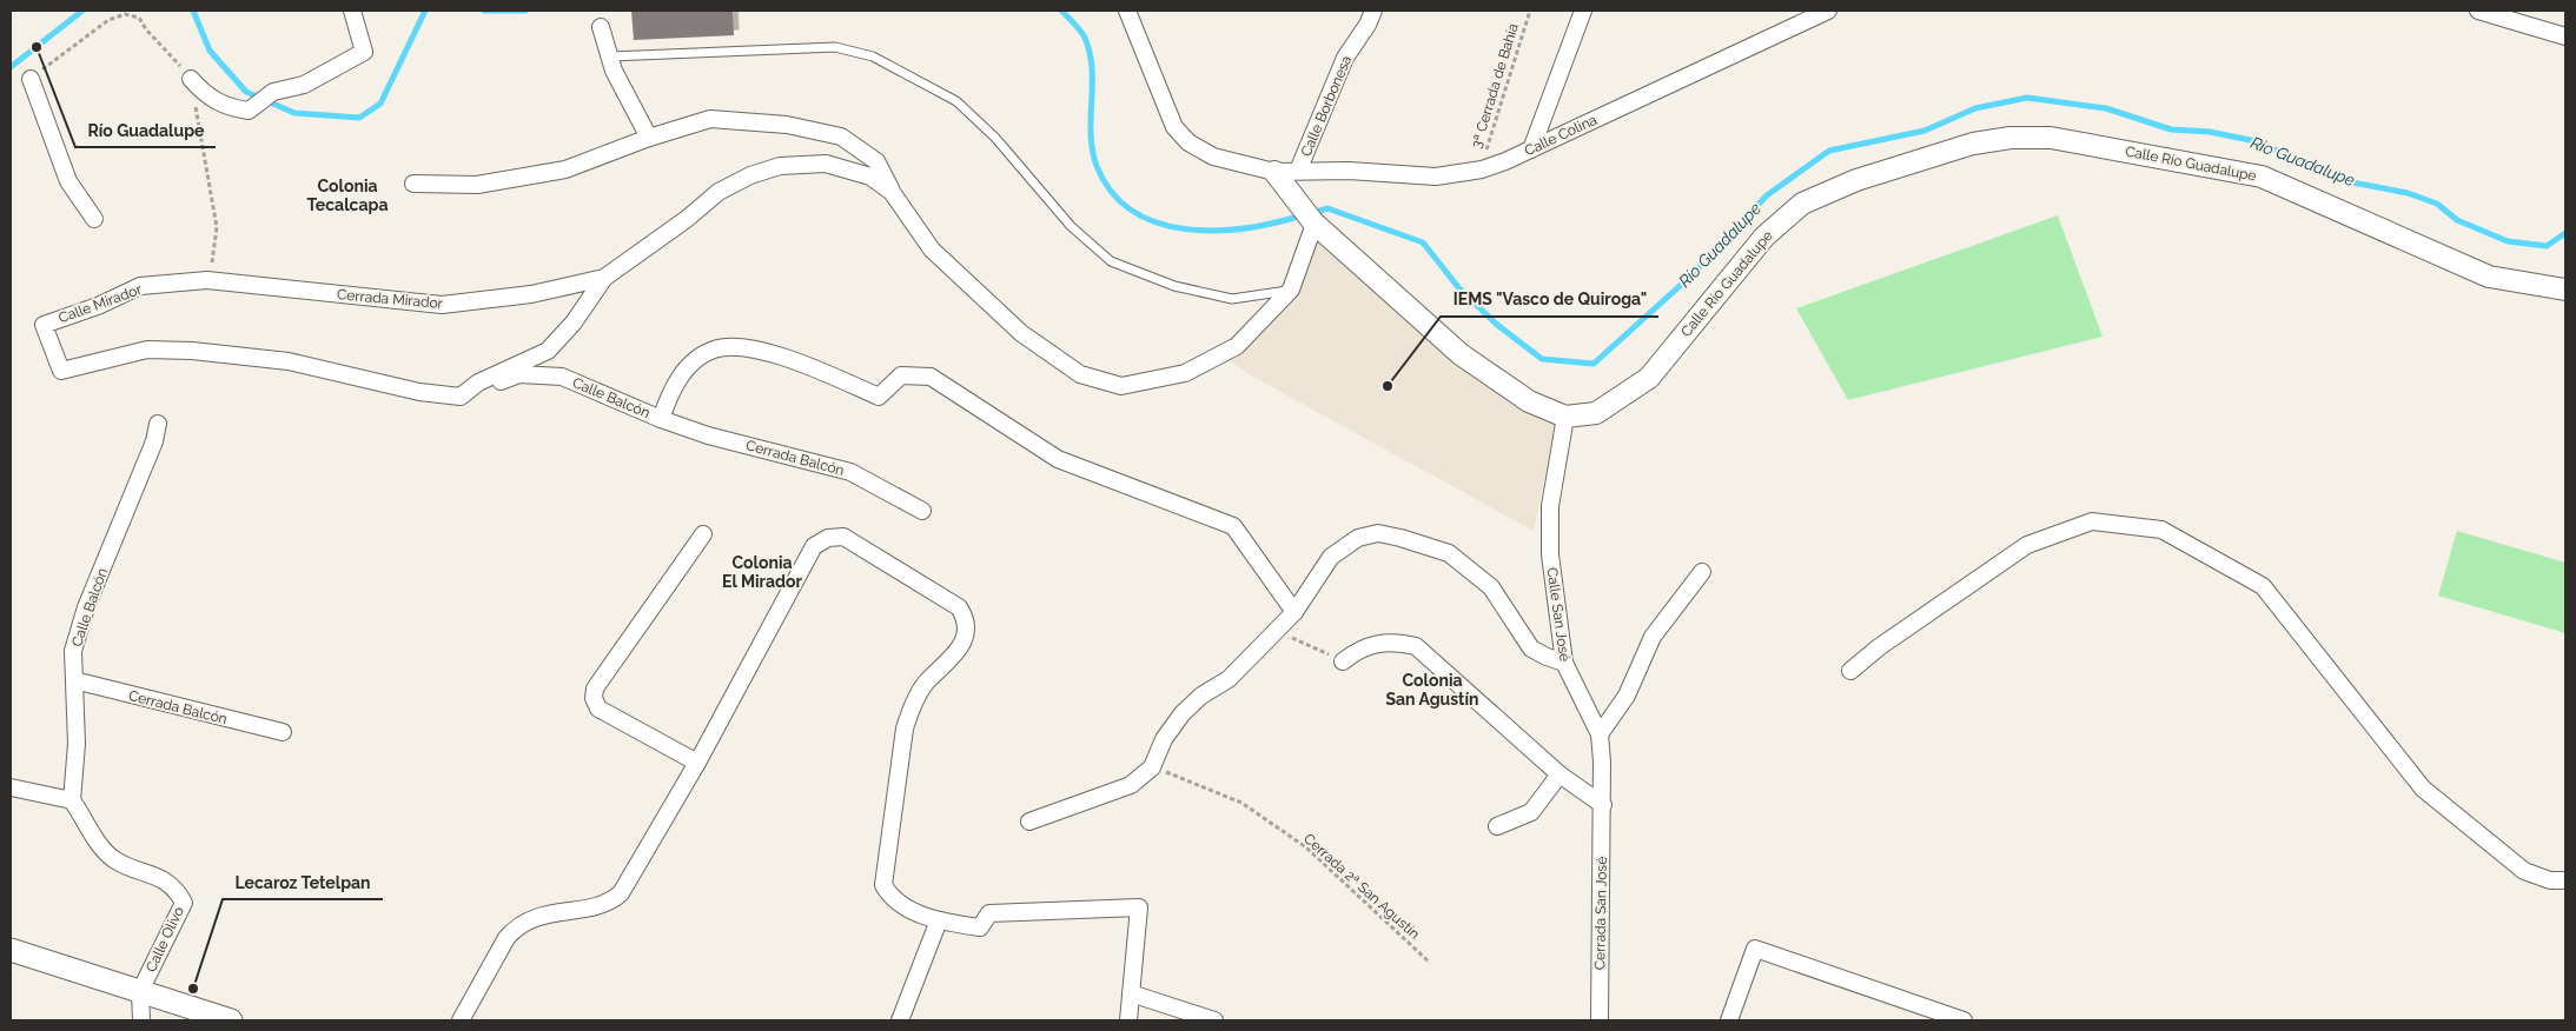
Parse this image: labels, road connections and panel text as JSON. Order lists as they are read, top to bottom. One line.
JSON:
{"streets":{"street":["Calle Borbonesa","Calle Colina","Calle Río Guadalupe","Cerrada Mirador","Calle Mirador","Calle Balcón","Cerrada Balcón","Calle San José","Cerrada San José","Calle Olivo"],"path":["3ª Cerrada de Bahía","Cerrada 2ª San Agustín"]},"crossings":[["3ª Cerrada de Bahía","Calle Colina"],["Calle Borbonesa","Calle Colina"],["Calle Colina","Calle Río Guadalupe"],["Calle Río Guadalupe","Calle San José"],["Cerrada Mirador","Calle Mirador"],["Calle Mirador","Calle Balcón"],["Calle Balcón","Cerrada Balcón"],["Calle Balcón","Calle Olivo"],["Calle San José","Cerrada San José"]],"districts":["Colonia Tecalcapa","Colonia El Mirador","Colonia San Agustín"],"water":["Río Guadalupe"],"places":["Río Guadalupe","IEMS \"Vasco de Quiroga\"","Lecaroz Tetelpan"]}
